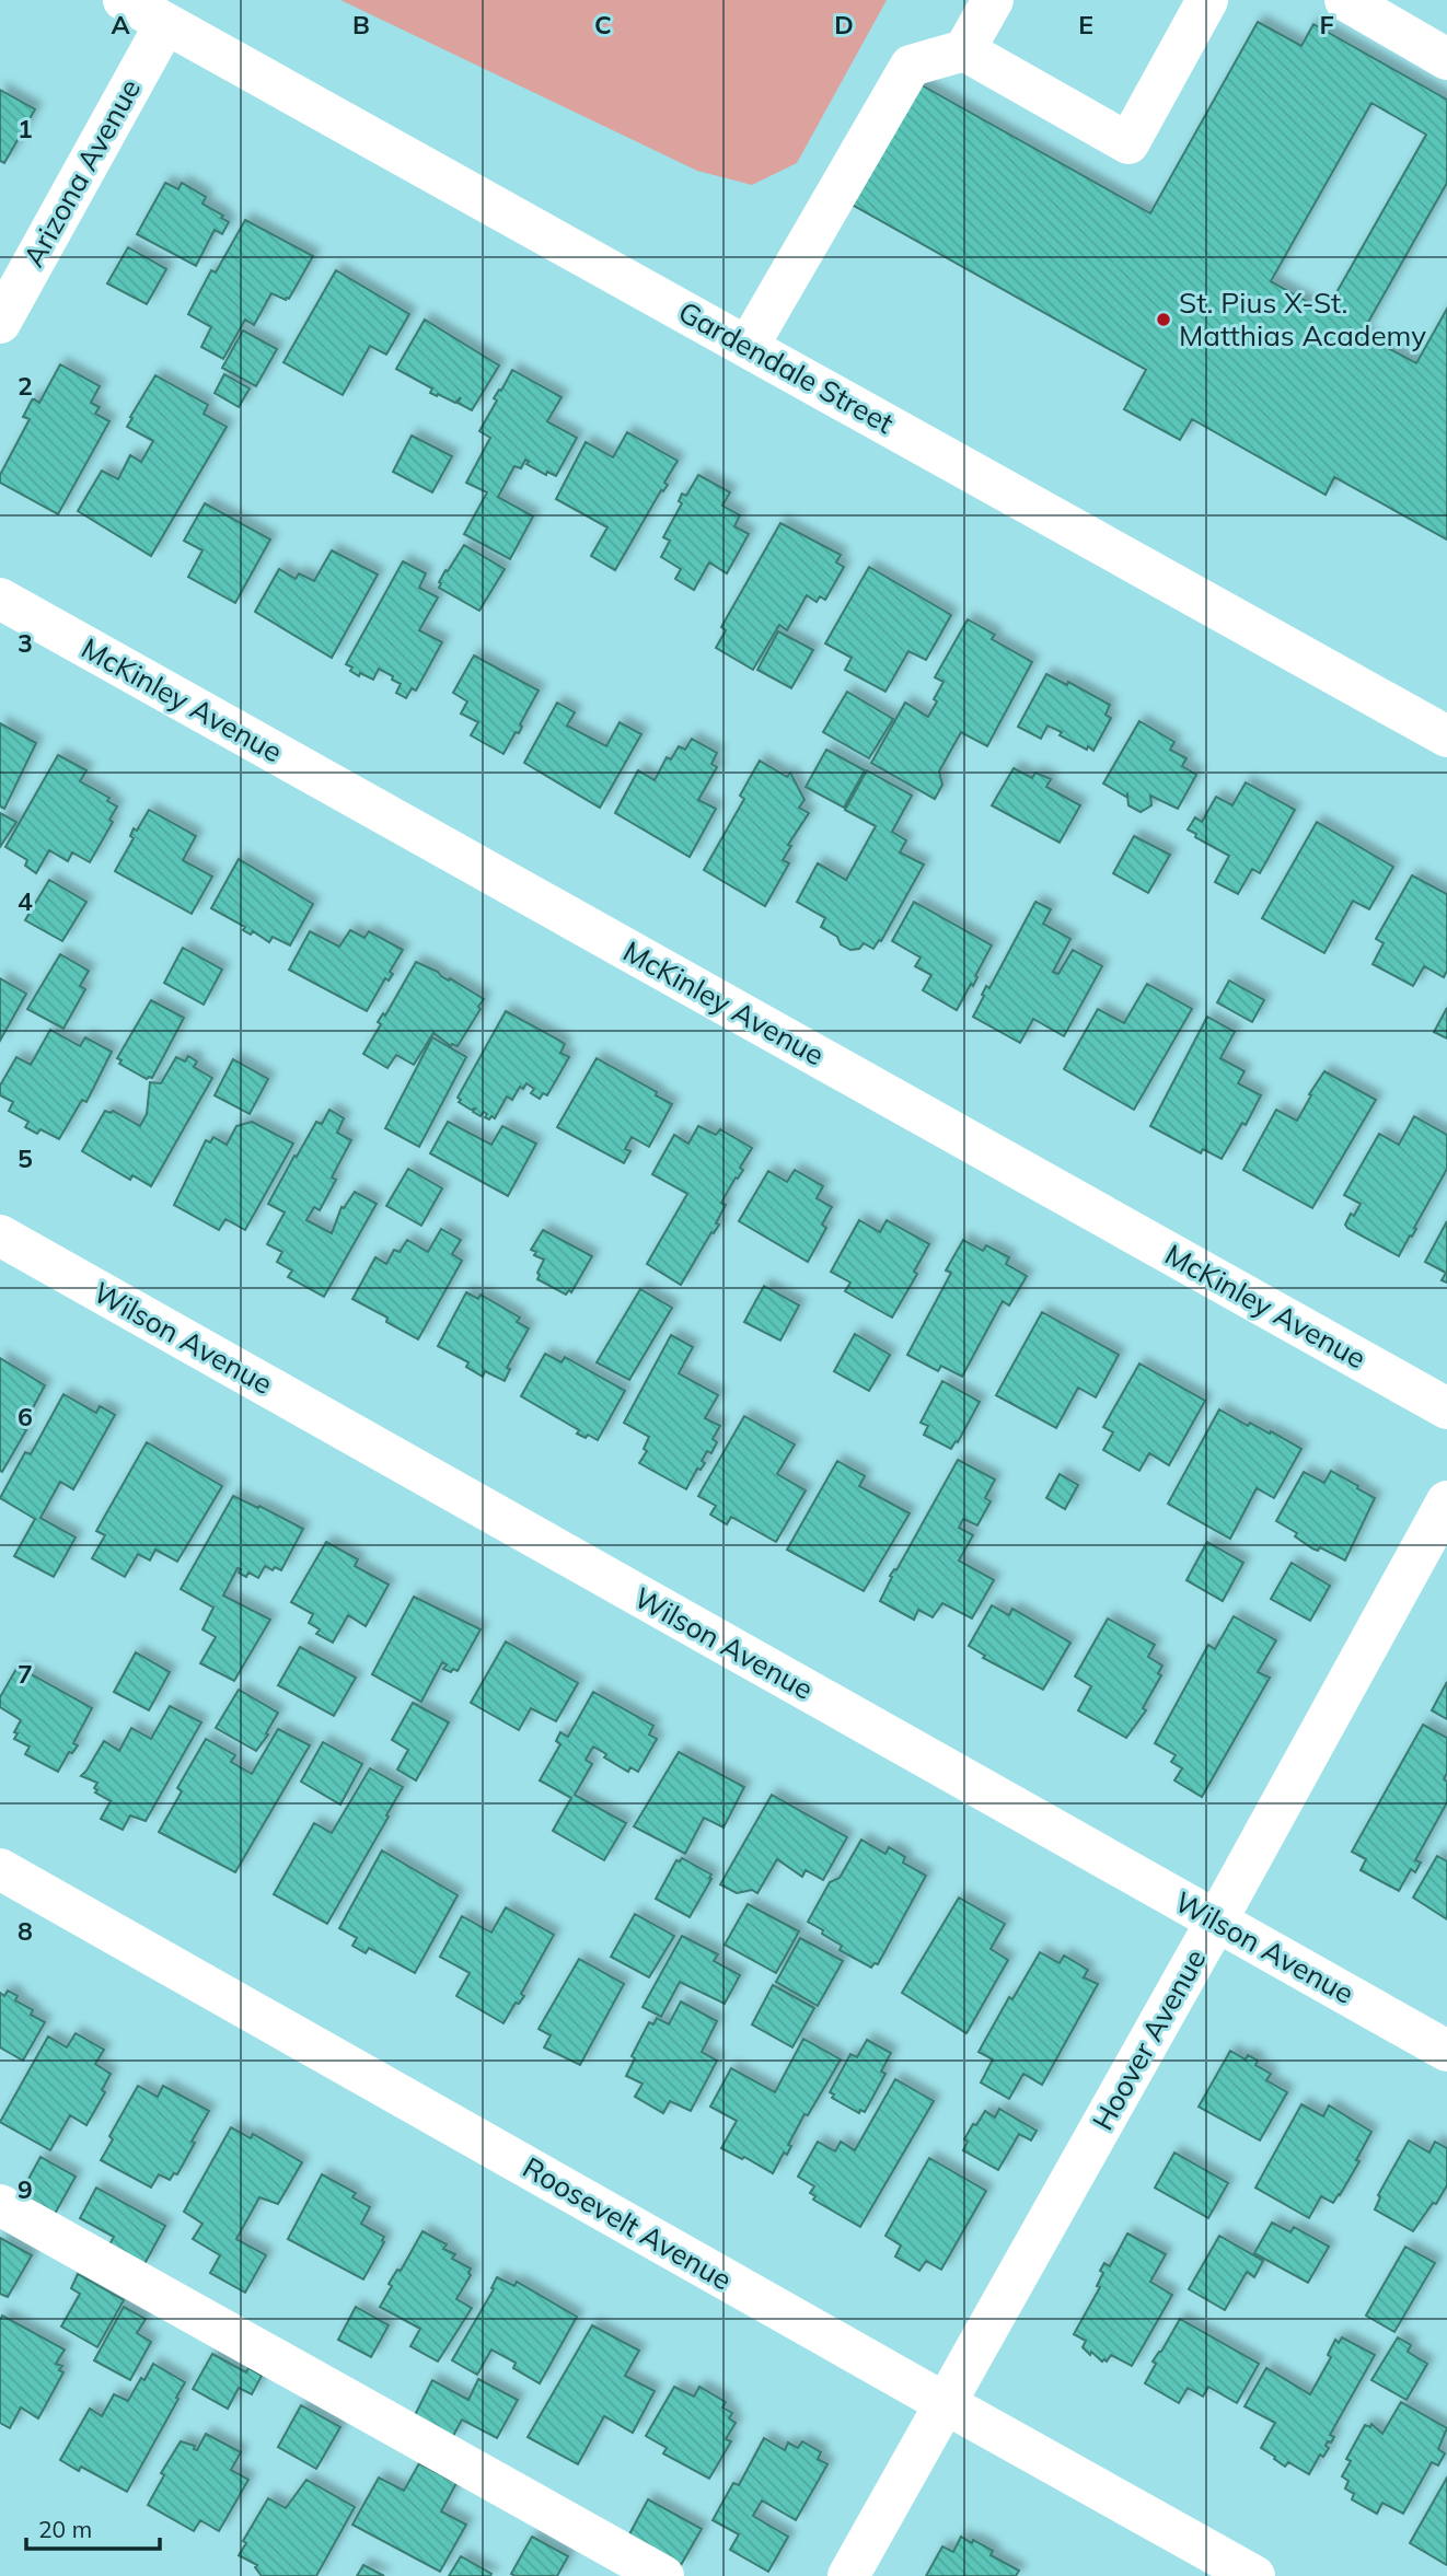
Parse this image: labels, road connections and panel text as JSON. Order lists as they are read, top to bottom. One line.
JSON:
{"streets":{"street":["Arizona Avenue","Gardendale Street","McKinley Avenue","Wilson Avenue","Hoover Avenue","Roosevelt Avenue"]},"crossings":[["Arizona Avenue","Gardendale Street"],["Wilson Avenue","Hoover Avenue"],["Hoover Avenue","Roosevelt Avenue"]],"places":["St. Pius X-St. Matthias Academy"],"scale_bar":"20 m","grid":{"columns":["A","B","C","D","E","F"],"rows":["1","2","3","4","5","6","7","8","9"]}}
